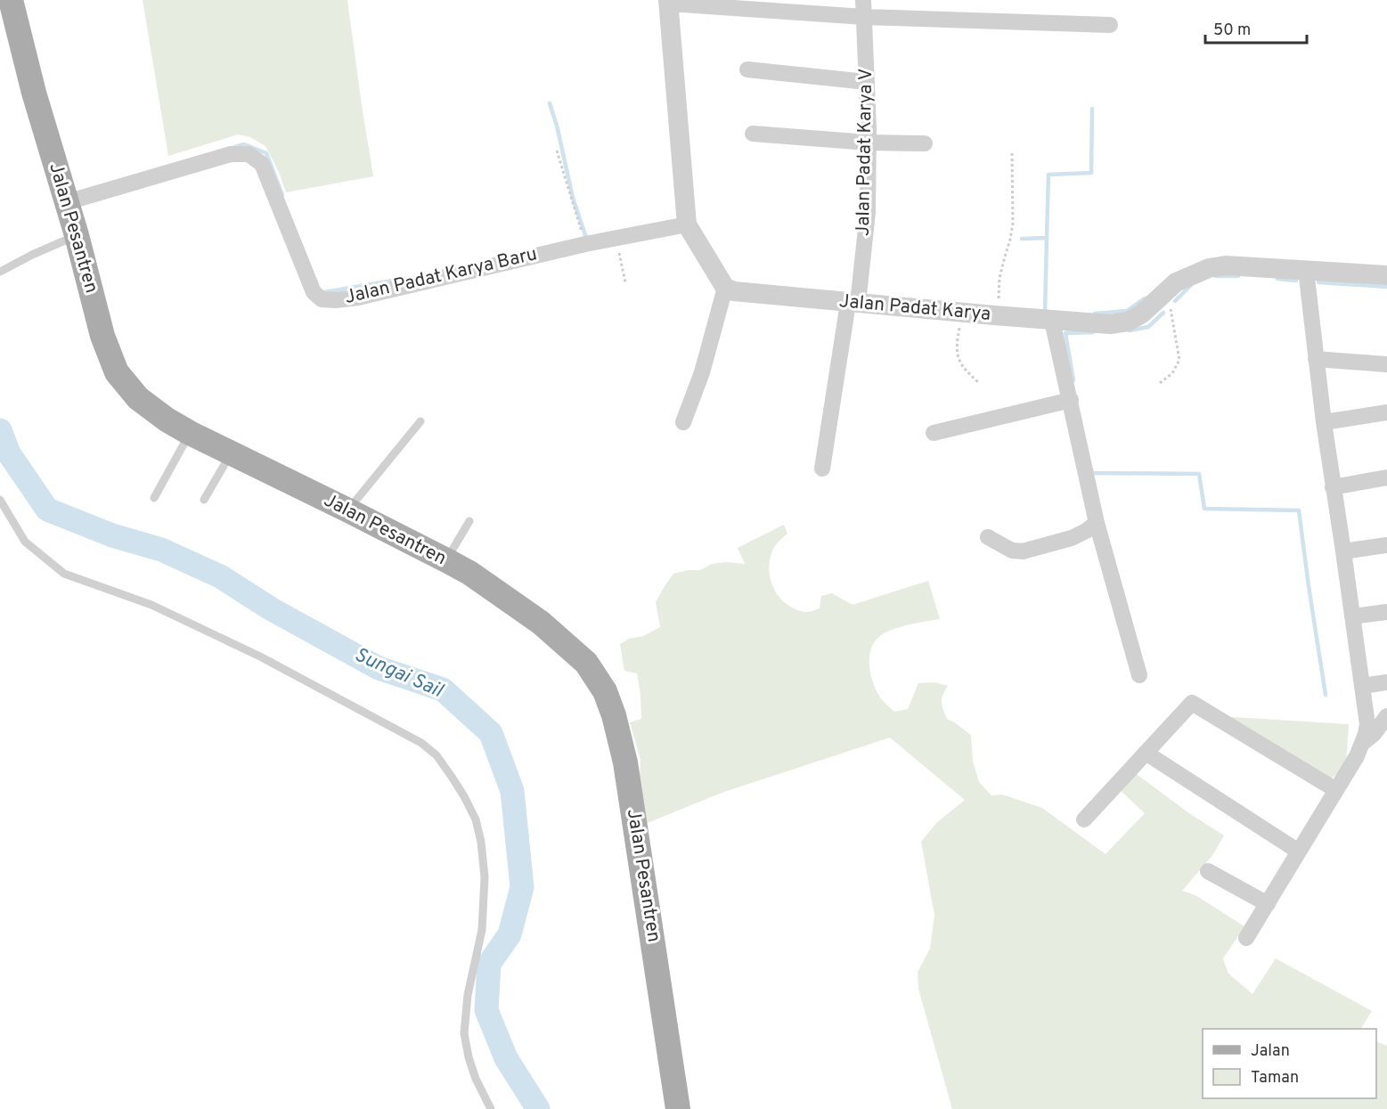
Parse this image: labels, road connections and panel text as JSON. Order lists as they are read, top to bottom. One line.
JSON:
{"streets":{"main road":["Jalan Pesantren"],"street":["Jalan Padat Karya V","Jalan Padat Karya Baru","Jalan Padat Karya"]},"crossings":[["Jalan Padat Karya V","Jalan Padat Karya"],["Jalan Pesantren","Jalan Padat Karya Baru"]],"water":["Sungai Sail"],"legend":["Jalan","Taman"],"scale_bar":"50 m"}
